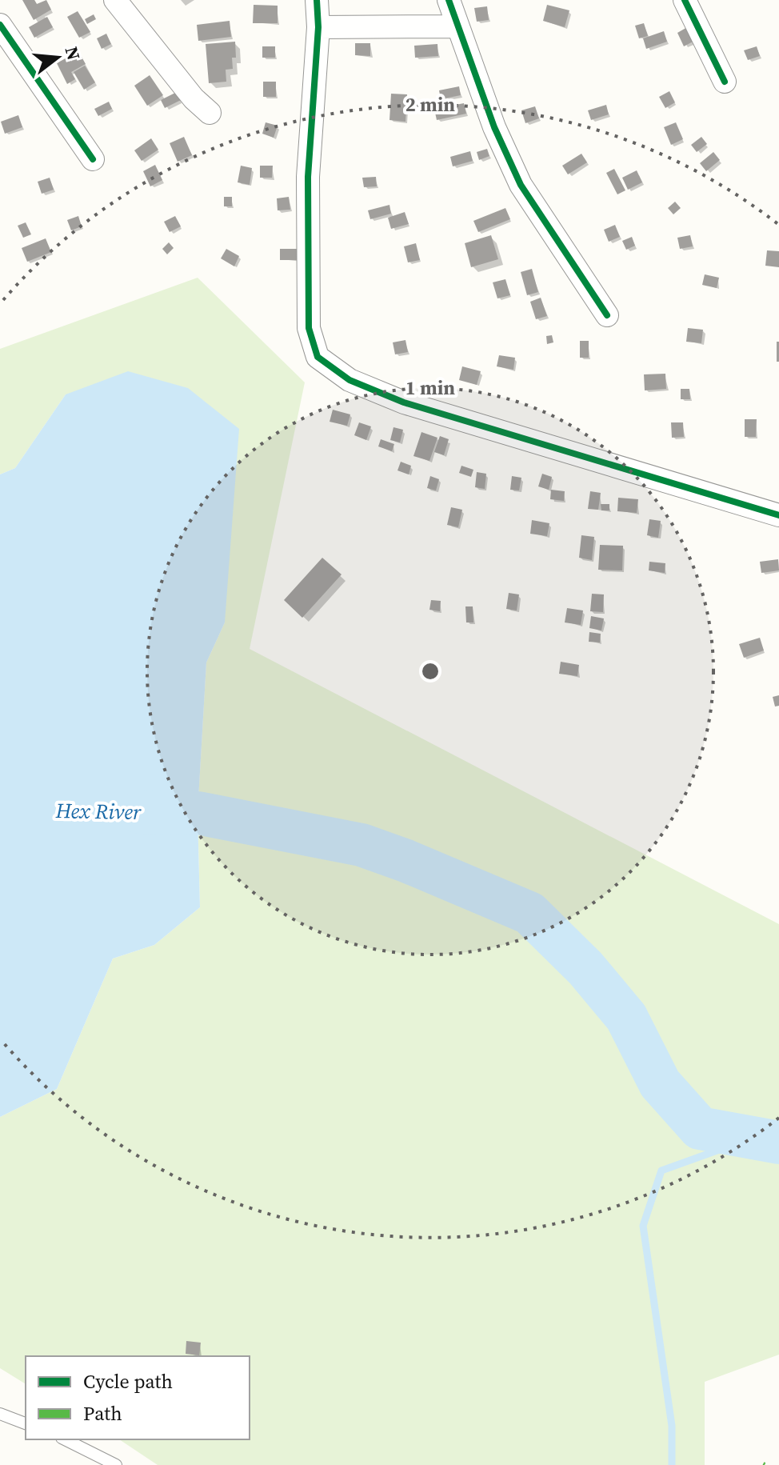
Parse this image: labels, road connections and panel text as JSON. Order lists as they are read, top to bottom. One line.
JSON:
{"water":["Hex River"],"legend":["Cycle path","Path"],"north":"right","rings":["2 min","1 min"]}
